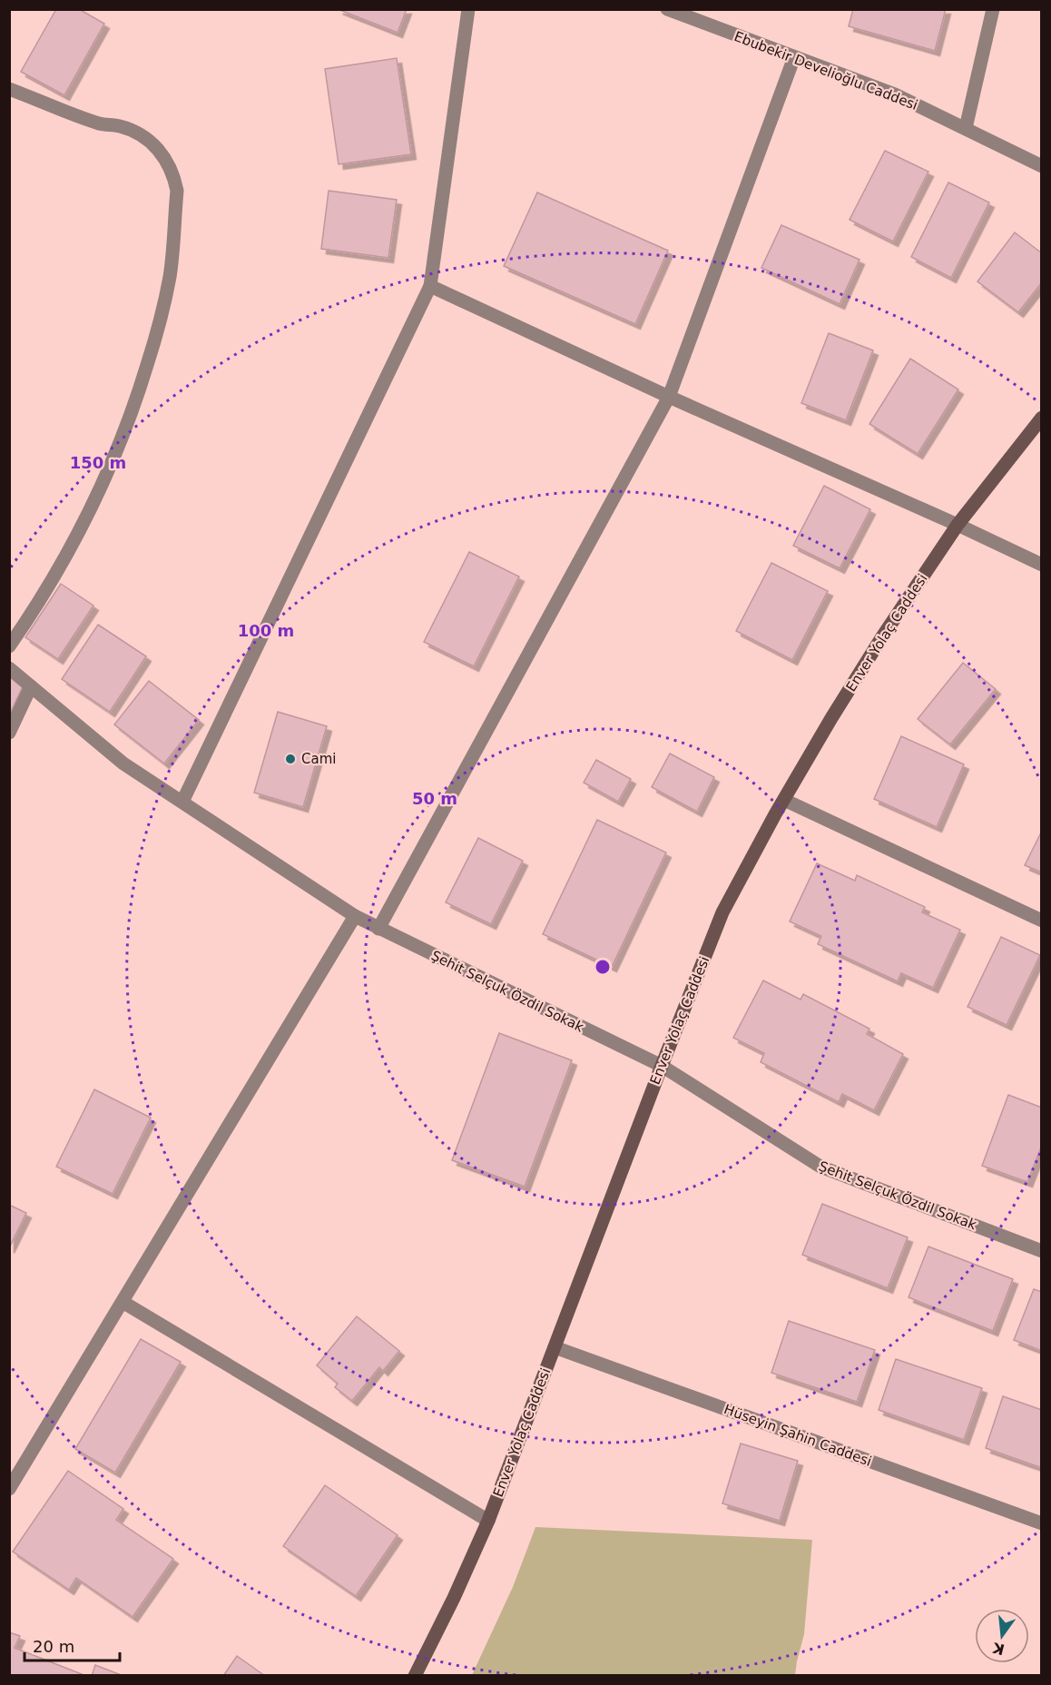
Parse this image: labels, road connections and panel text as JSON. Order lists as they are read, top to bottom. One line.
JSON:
{"streets":{"street":["Ebubekir Develioğlu Caddesi","Enver Yolaç Caddesi","Şehit Selçuk Özdil Sokak","Hüseyin Şahin Caddesi"]},"crossings":[["Enver Yolaç Caddesi","Şehit Selçuk Özdil Sokak"],["Enver Yolaç Caddesi","Hüseyin Şahin Caddesi"]],"places":["Cami"],"scale_bar":"20 m","north":"bottom","rings":["150 m","100 m","50 m"]}
